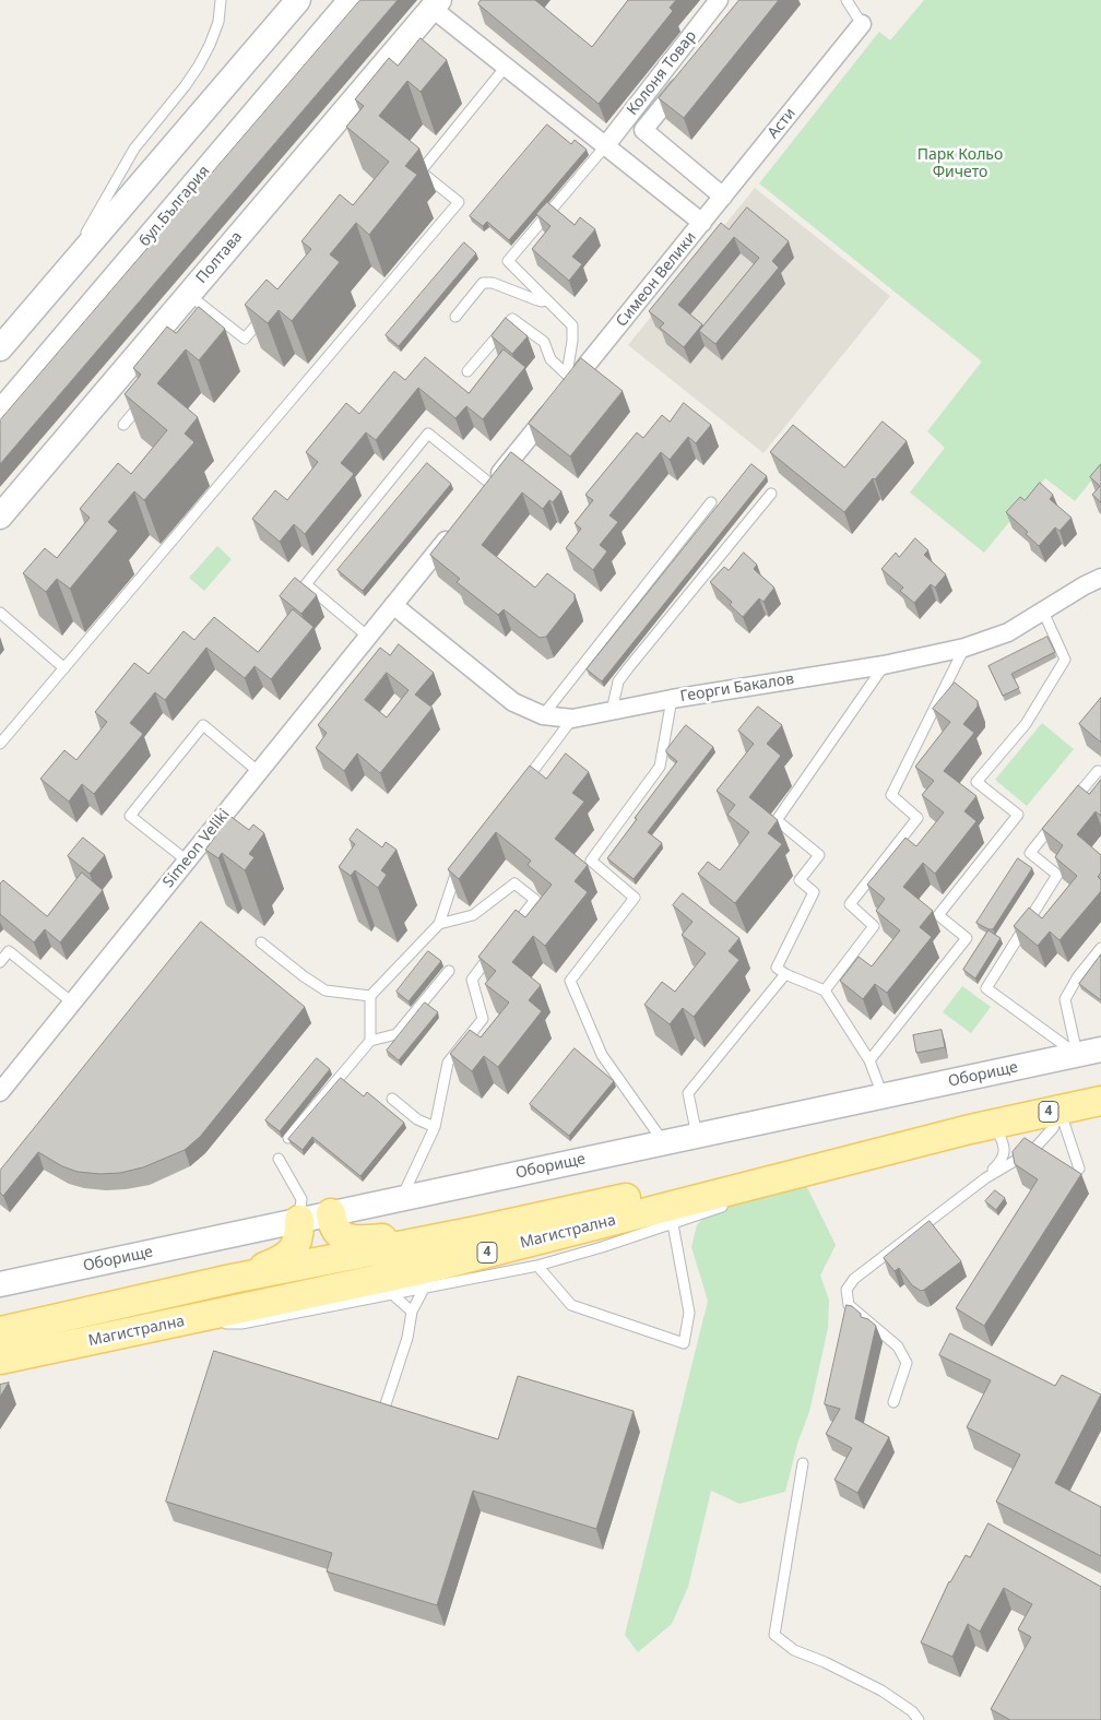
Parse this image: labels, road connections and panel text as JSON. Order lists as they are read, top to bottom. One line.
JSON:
{"streets":{"main road":["4","Магистрална"],"street":["Колоня Товар","Асти","бул.България","Полтава","Симеон Велики","Георги Бакалов","Simeon Veliki","Оборище"]},"crossings":[["Колоня Товар","Симеон Велики"],["Асти","Симеон Велики"],["Полтава","Симеон Велики"],["Георги Бакалов","Simeon Veliki"],["4","Магистрална"]],"parks":["Парк Кольо Фичето"]}
